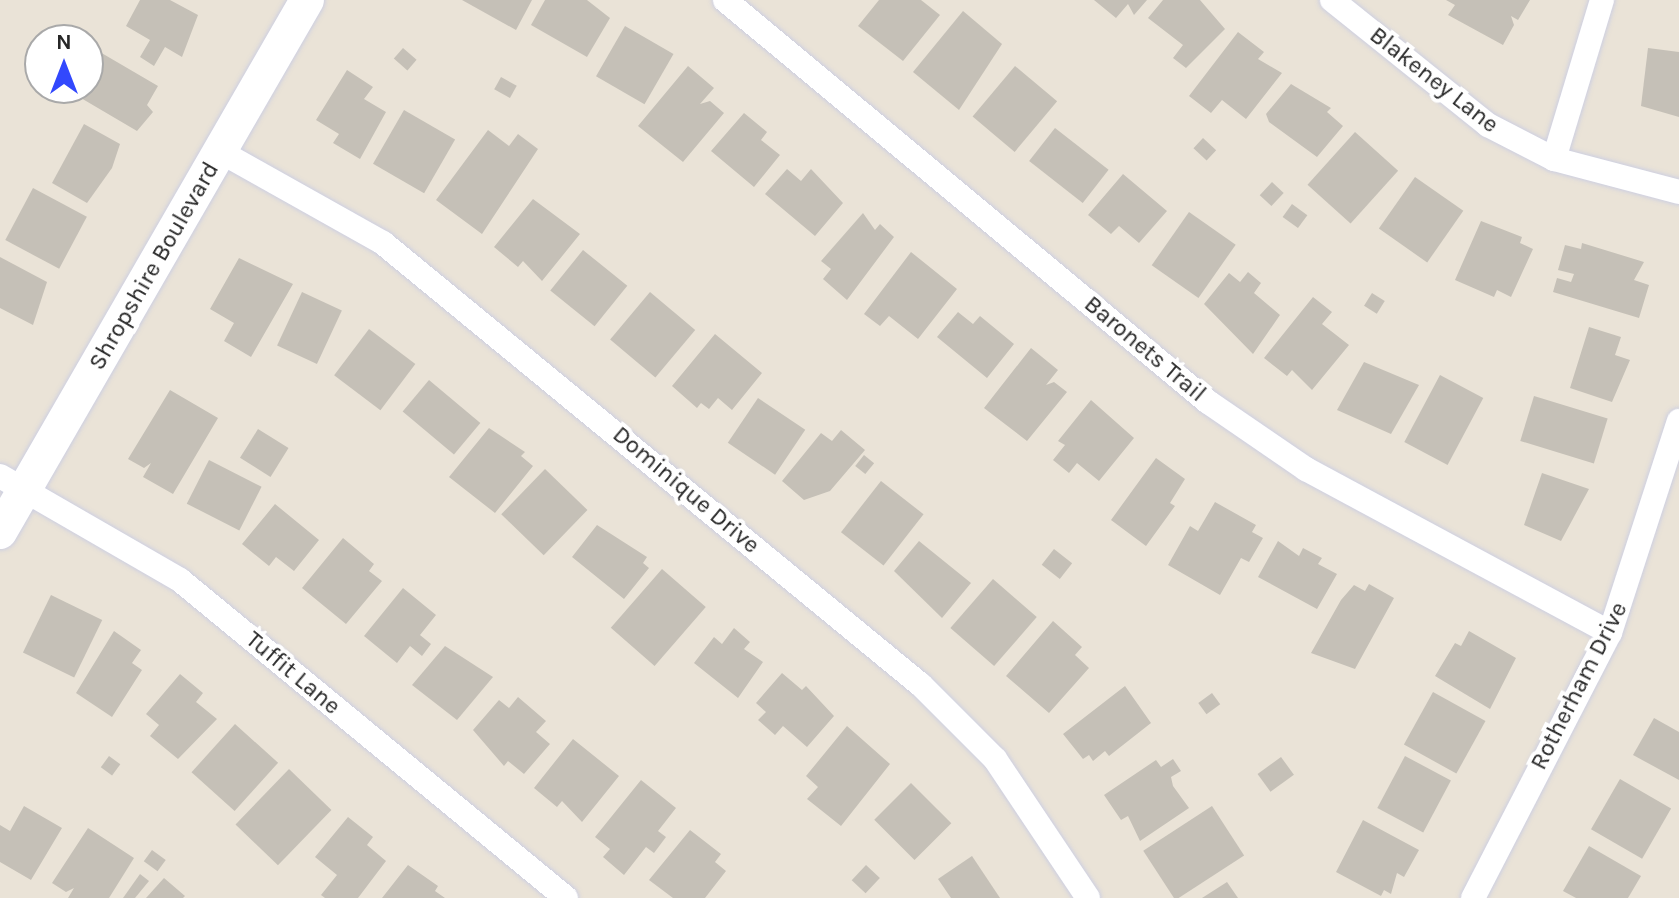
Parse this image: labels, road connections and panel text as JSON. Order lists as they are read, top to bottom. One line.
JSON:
{"streets":{"street":["Blakeney Lane","Shropshire Boulevard","Baronets Trail","Dominique Drive","Tuffit Lane","Rotherham Drive"]},"crossings":[["Shropshire Boulevard","Dominique Drive"],["Shropshire Boulevard","Tuffit Lane"],["Baronets Trail","Rotherham Drive"]],"north":"top"}
